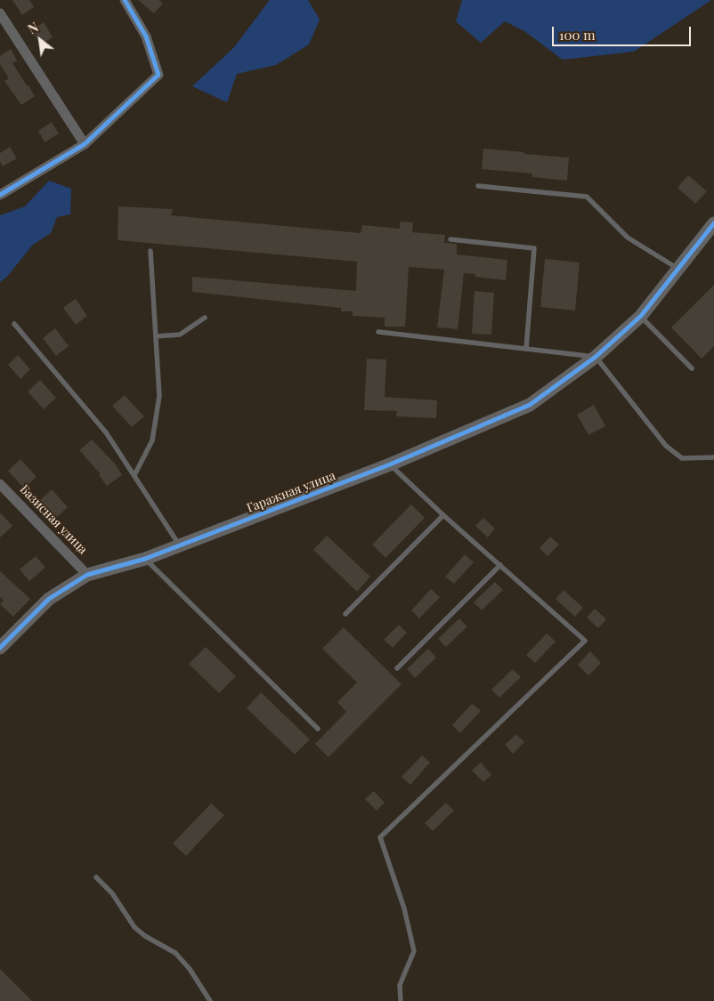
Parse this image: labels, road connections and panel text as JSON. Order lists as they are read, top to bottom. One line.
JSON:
{"streets":{"street":["Гаражная улица","Базисная улица"]},"crossings":[["Гаражная улица","Базисная улица"]],"scale_bar":"100 m","north":"top left"}
